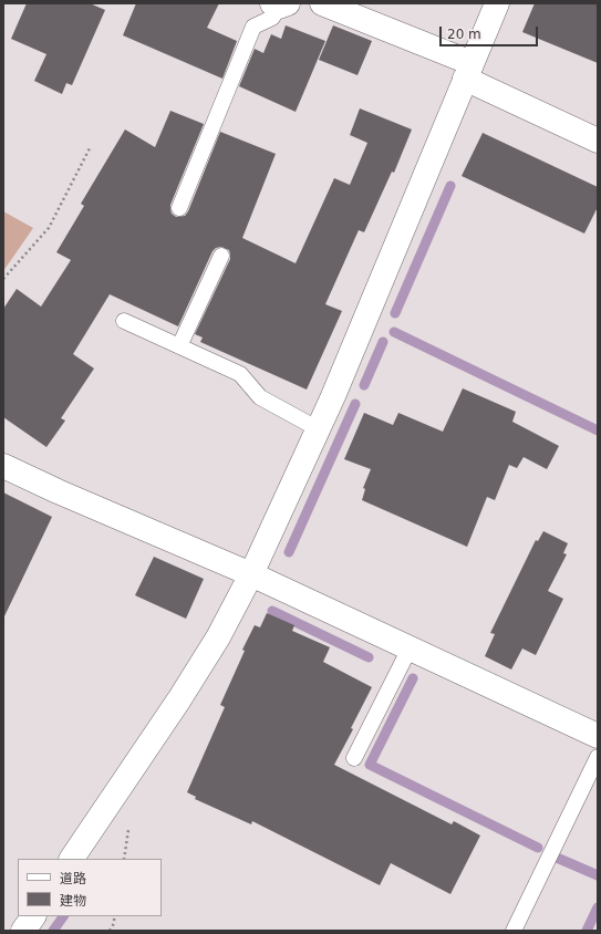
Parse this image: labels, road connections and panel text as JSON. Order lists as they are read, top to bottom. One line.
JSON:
{"legend":["道路","建物"],"scale_bar":"20 m"}
